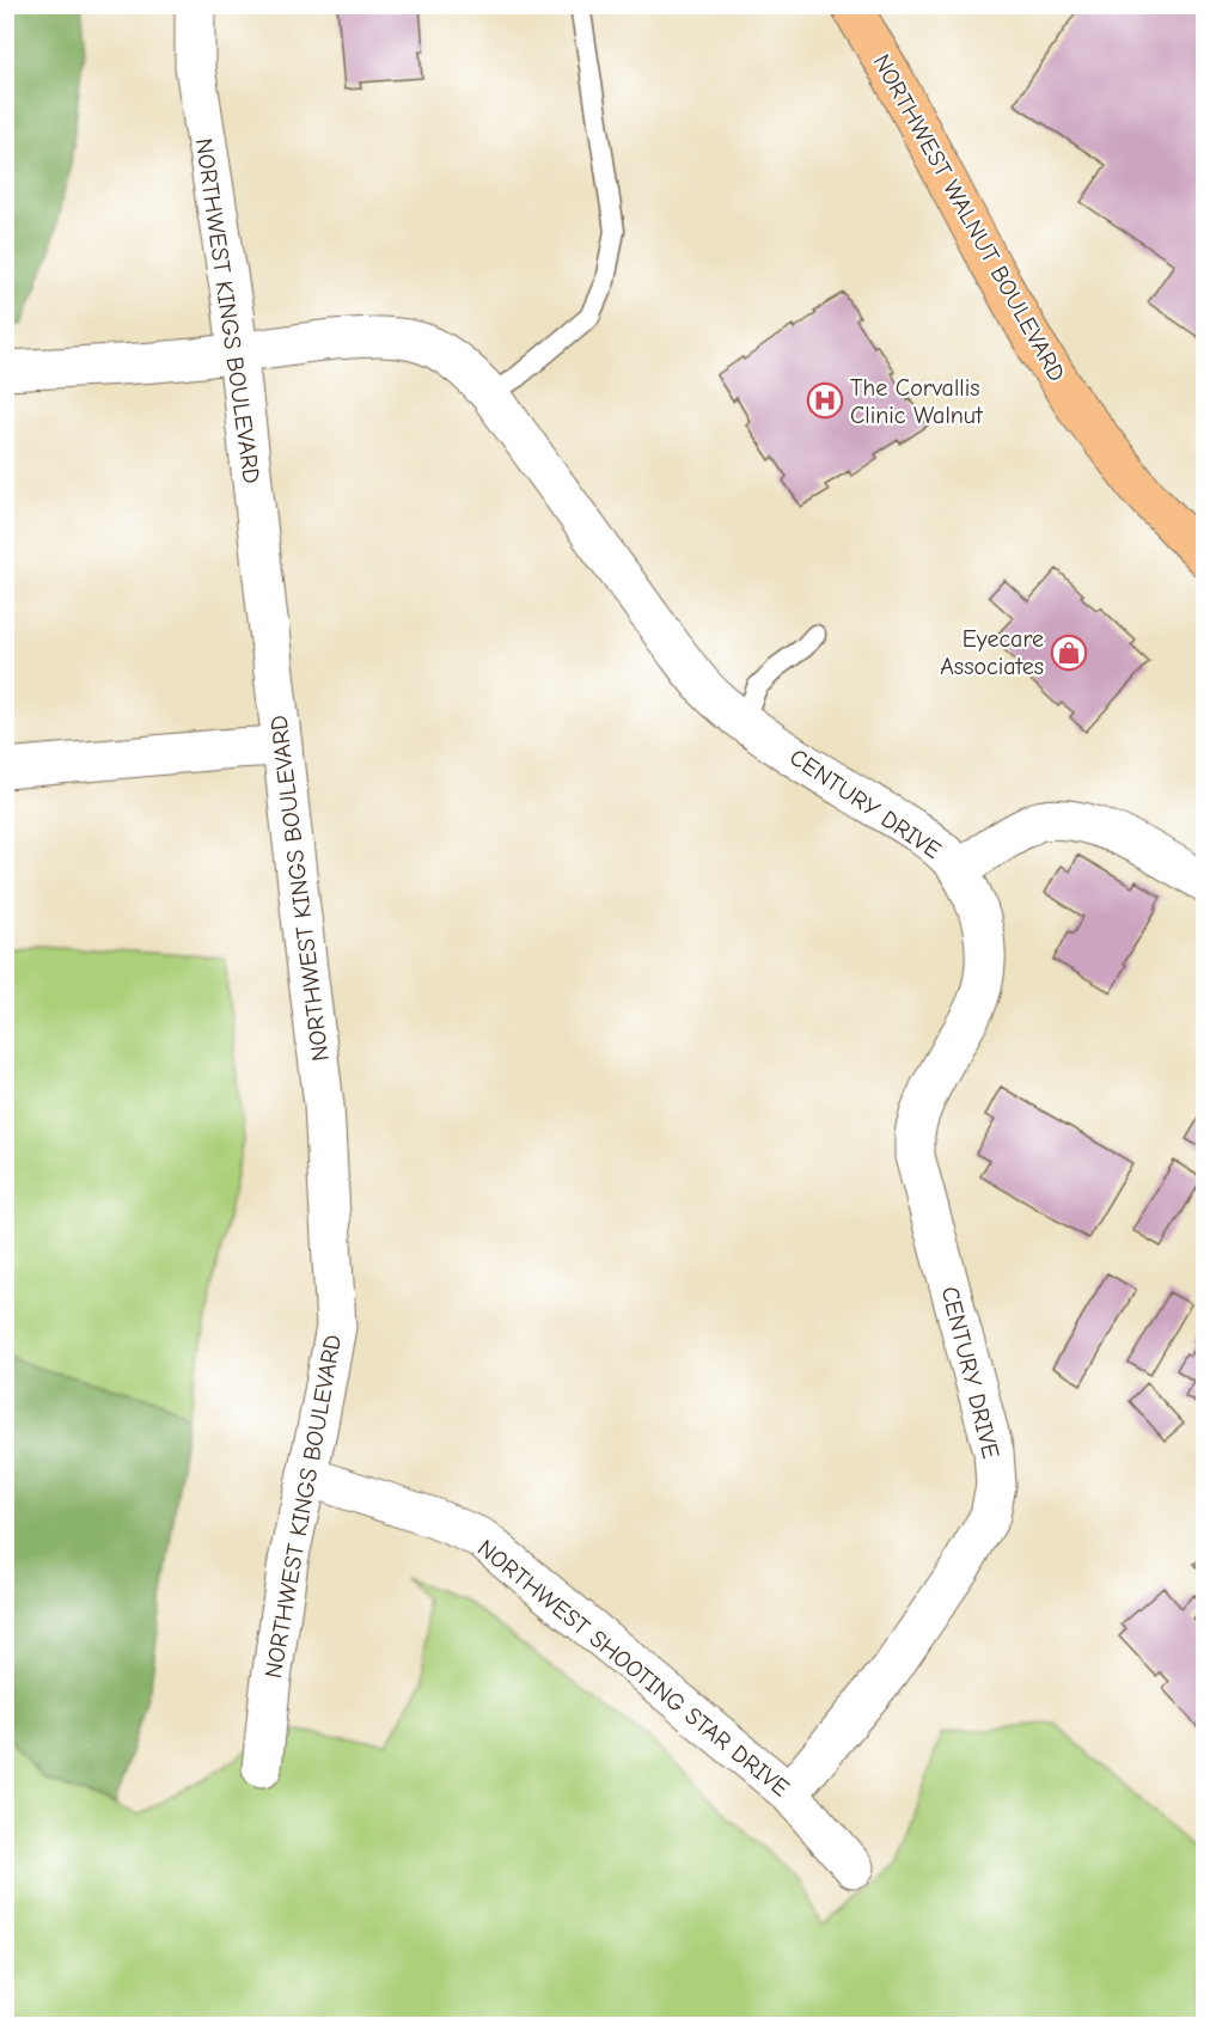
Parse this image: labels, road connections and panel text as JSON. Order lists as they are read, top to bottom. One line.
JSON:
{"streets":{"main road":["NORTHWEST WALNUT BOULEVARD"],"street":["NORTHWEST KINGS BOULEVARD","CENTURY DRIVE","NORTHWEST SHOOTING STAR DRIVE"]},"crossings":[["NORTHWEST KINGS BOULEVARD","CENTURY DRIVE"],["NORTHWEST KINGS BOULEVARD","NORTHWEST SHOOTING STAR DRIVE"],["CENTURY DRIVE","NORTHWEST SHOOTING STAR DRIVE"]],"places":{"hospital":["The Corvallis Clinic Walnut"],"shop":["Eyecare Associates"]}}
